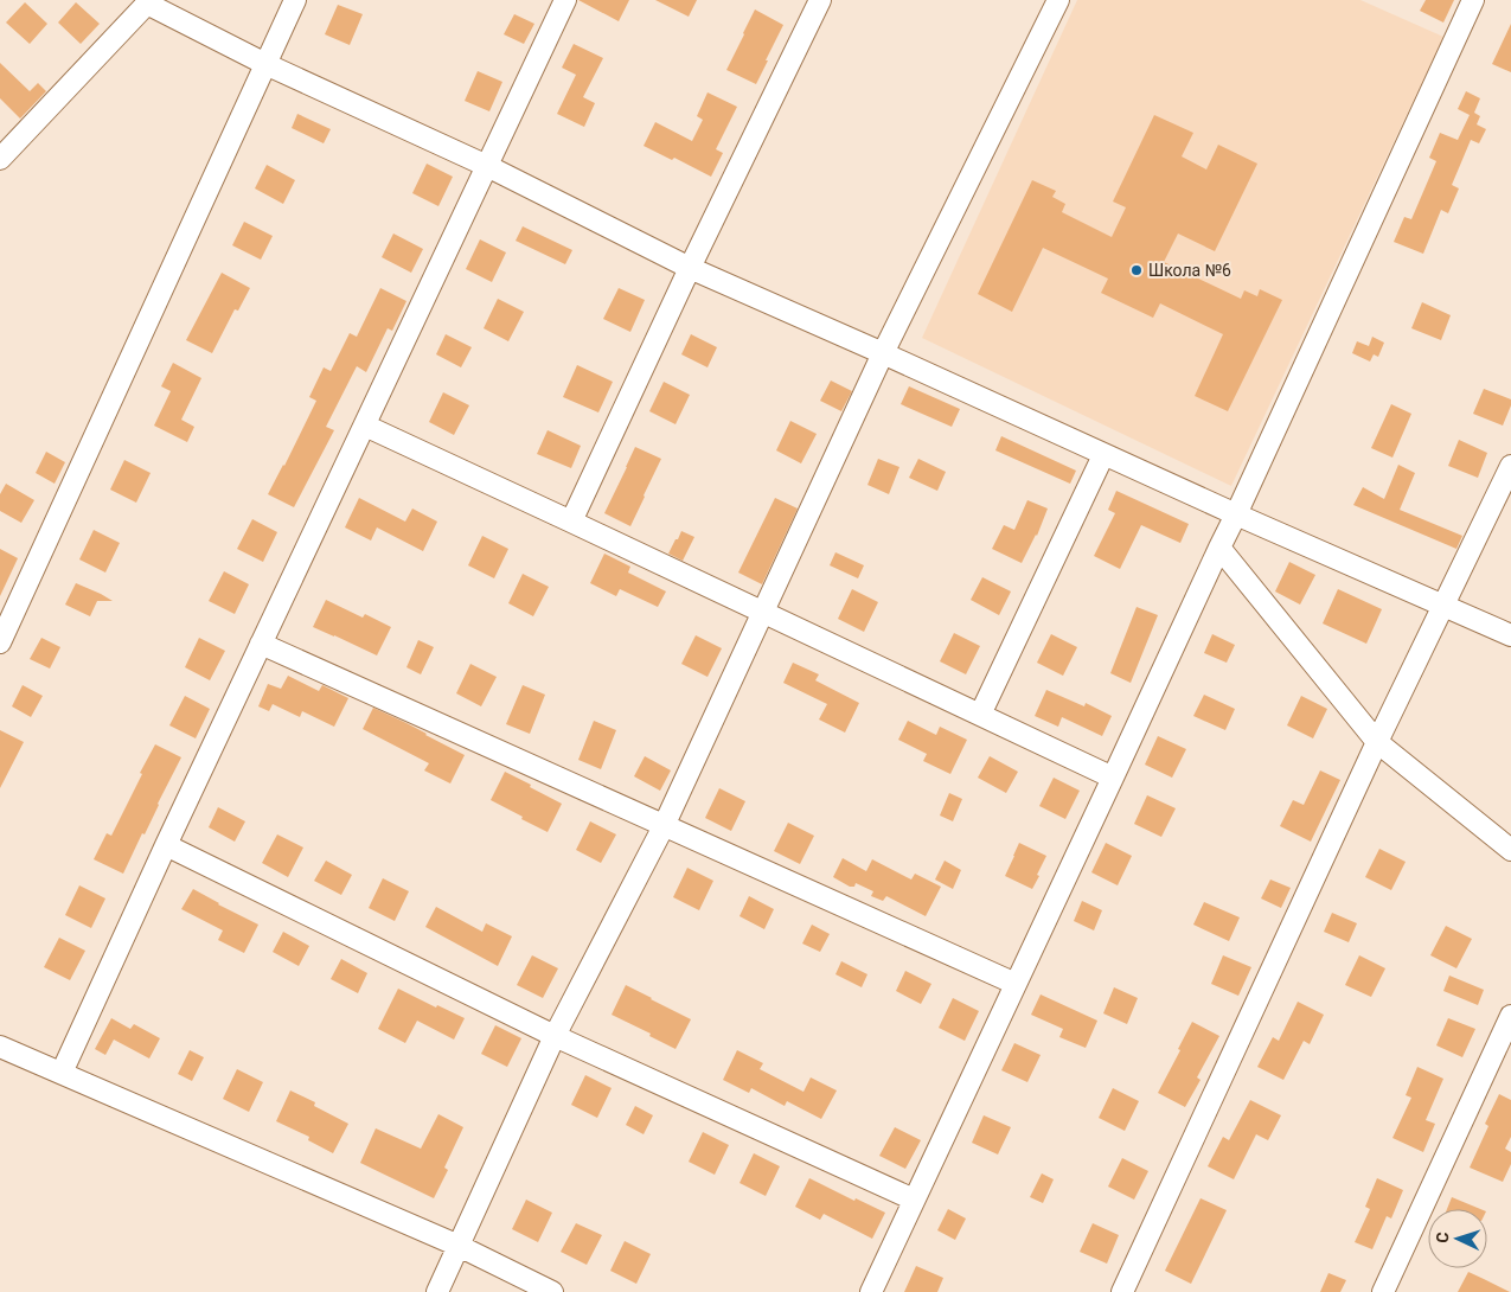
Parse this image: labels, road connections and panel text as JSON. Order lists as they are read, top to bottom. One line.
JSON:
{"places":["Школа №6"],"north":"left"}
